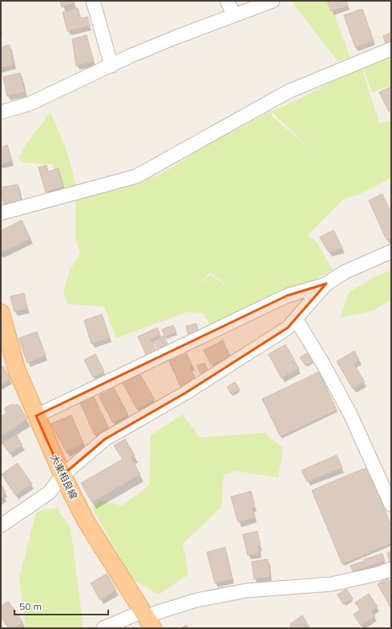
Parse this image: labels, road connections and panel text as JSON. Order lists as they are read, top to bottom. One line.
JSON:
{"streets":{"main road":["大東相良線"]},"scale_bar":"50 m"}
